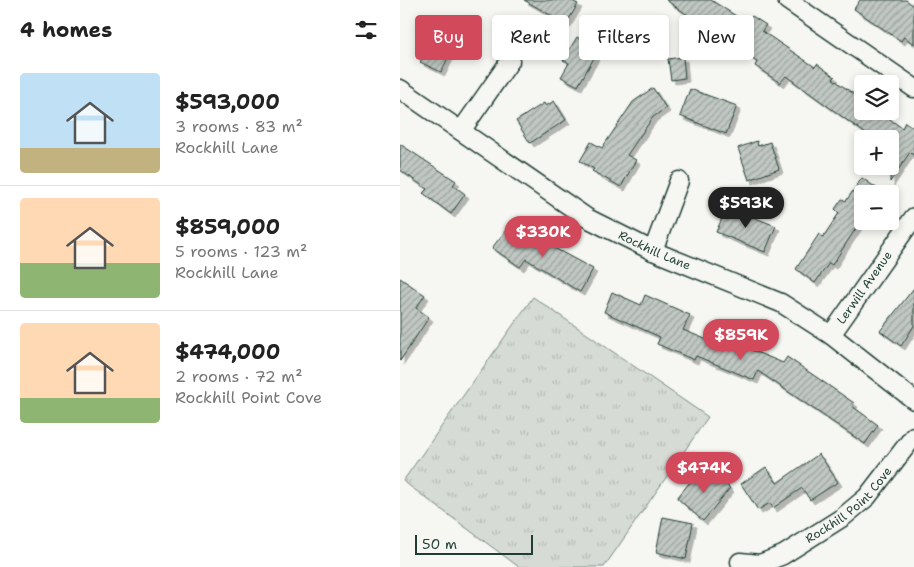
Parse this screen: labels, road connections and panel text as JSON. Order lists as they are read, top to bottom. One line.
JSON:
{"streets":{"street":["Rockhill Lane","Lerwill Avenue","Rockhill Point Cove"]},"crossings":[["Rockhill Lane","Lerwill Avenue"]],"scale_bar":"50 m","page":{"heading":"4 homes","chip":["Buy","Rent","Filters","New"],"list":[{"name":"$593,000","note":"3 rooms · 83 m² · Rockhill Lane"},{"name":"$859,000","note":"5 rooms · 123 m² · Rockhill Lane"},{"name":"$474,000","note":"2 rooms · 72 m² · Rockhill Point Cove"}],"map_buttons":["+","−"],"price":["$593K","$330K","$859K","$474K"],"scale":"50 m"}}
